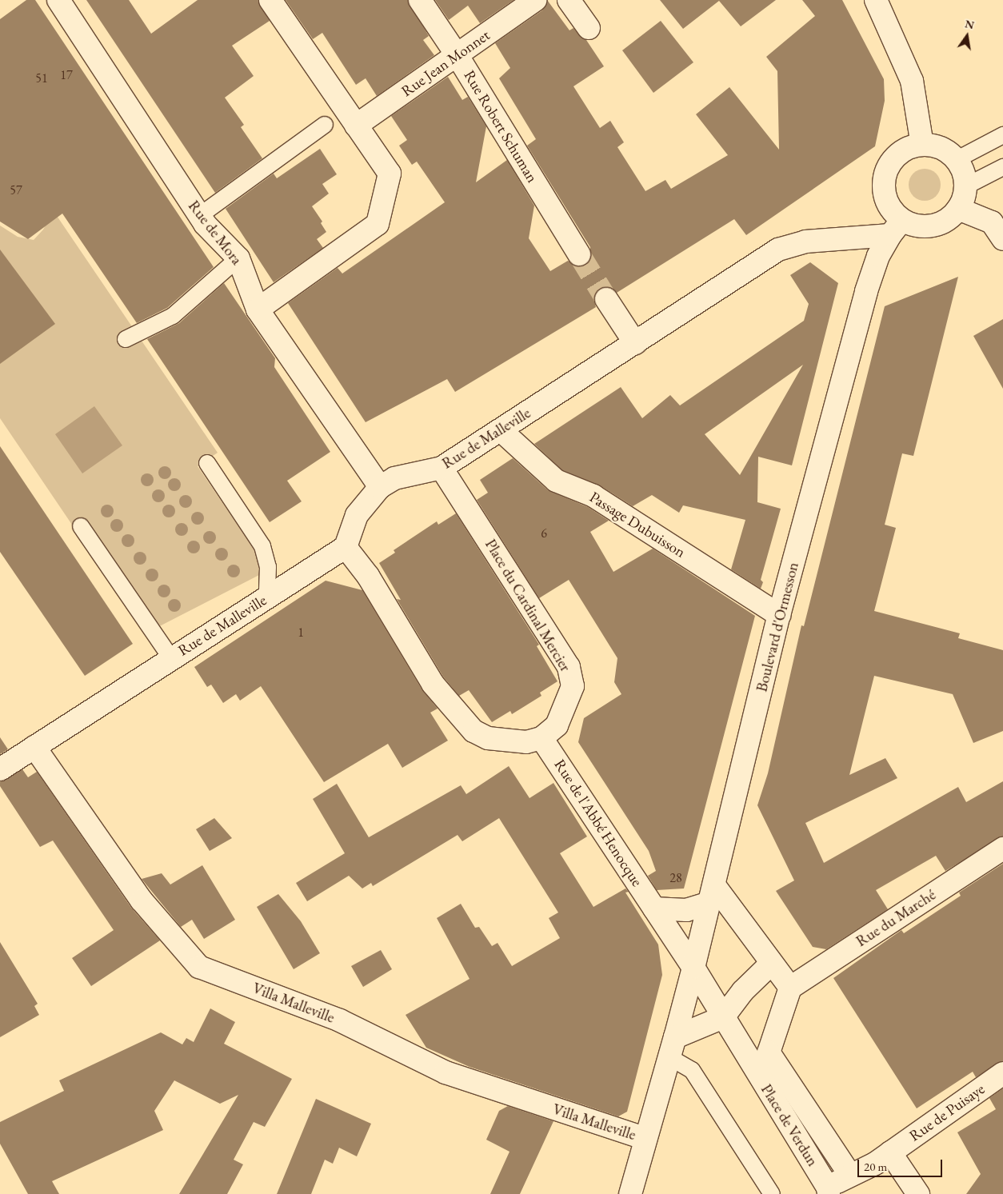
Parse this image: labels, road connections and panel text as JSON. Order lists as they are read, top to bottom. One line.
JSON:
{"streets":{"street":["Rue Jean Monnet","Rue Robert Schuman","Rue de Mora","Rue de Malleville","Passage Dubuisson","Place du Cardinal Mercier","Boulevard d'Ormesson","Rue de l'Abbé Henocque","Rue du Marché","Villa Malleville","Rue de Puisaye","Place de Verdun"]},"crossings":[["Rue Jean Monnet","Rue Robert Schuman"],["Rue de Mora","Rue de Malleville"],["Rue de Malleville","Passage Dubuisson"],["Rue de Malleville","Place du Cardinal Mercier"],["Rue de Malleville","Boulevard d'Ormesson"],["Rue de Malleville","Villa Malleville"],["Passage Dubuisson","Boulevard d'Ormesson"],["Place du Cardinal Mercier","Rue de l'Abbé Henocque"],["Boulevard d'Ormesson","Rue de l'Abbé Henocque"],["Boulevard d'Ormesson","Villa Malleville"],["Rue de Puisaye","Place de Verdun"]],"house_numbers":["17","51","57","6","1","28"],"scale_bar":"20 m","north":"top"}
